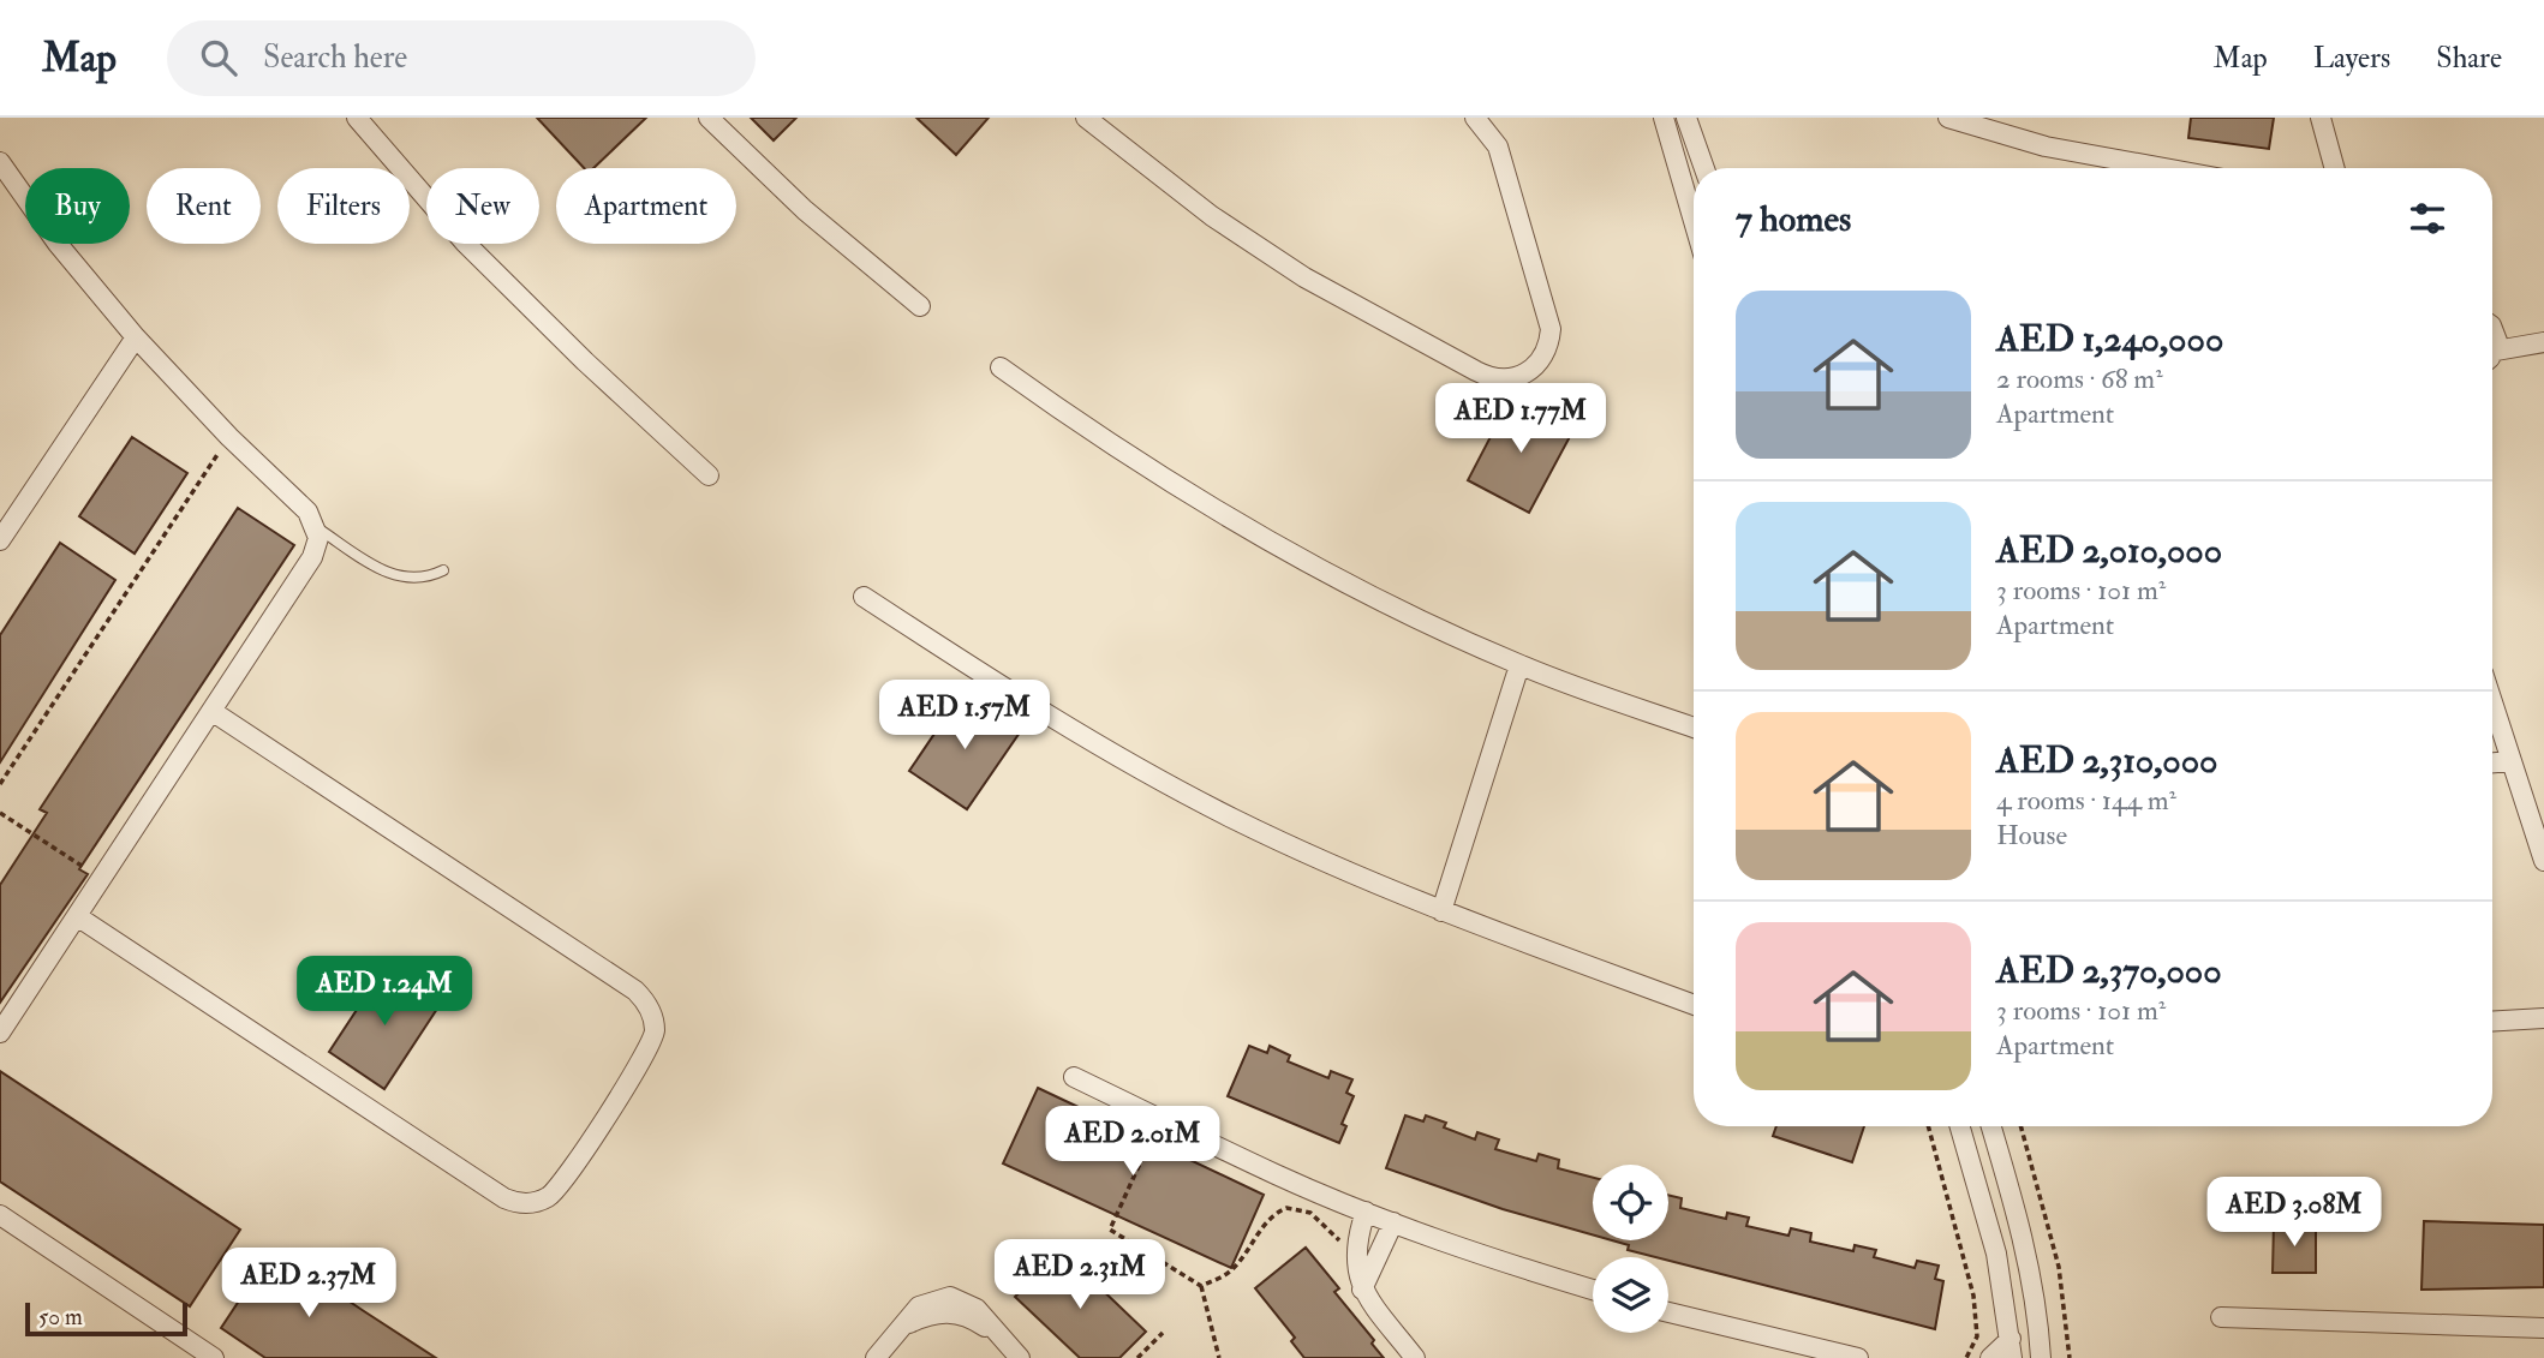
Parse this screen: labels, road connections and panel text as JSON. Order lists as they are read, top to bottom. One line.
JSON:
{"scale_bar":"50 m","page":{"header":"Map","search":"Search here","nav":["Map","Layers","Share"],"chip":["Buy","Rent","Filters","New","Apartment"],"heading":"7 homes","list":[{"name":"AED 1,240,000","note":"2 rooms · 68 m² · Apartment"},{"name":"AED 2,010,000","note":"3 rooms · 101 m² · Apartment"},{"name":"AED 2,310,000","note":"4 rooms · 144 m² · House"},{"name":"AED 2,370,000","note":"3 rooms · 101 m² · Apartment"}],"price":["AED 1.77M","AED 1.57M","AED 1.24M","AED 2.01M","AED 3.08M","AED 2.31M","AED 2.37M"],"scale":"50 m"}}
